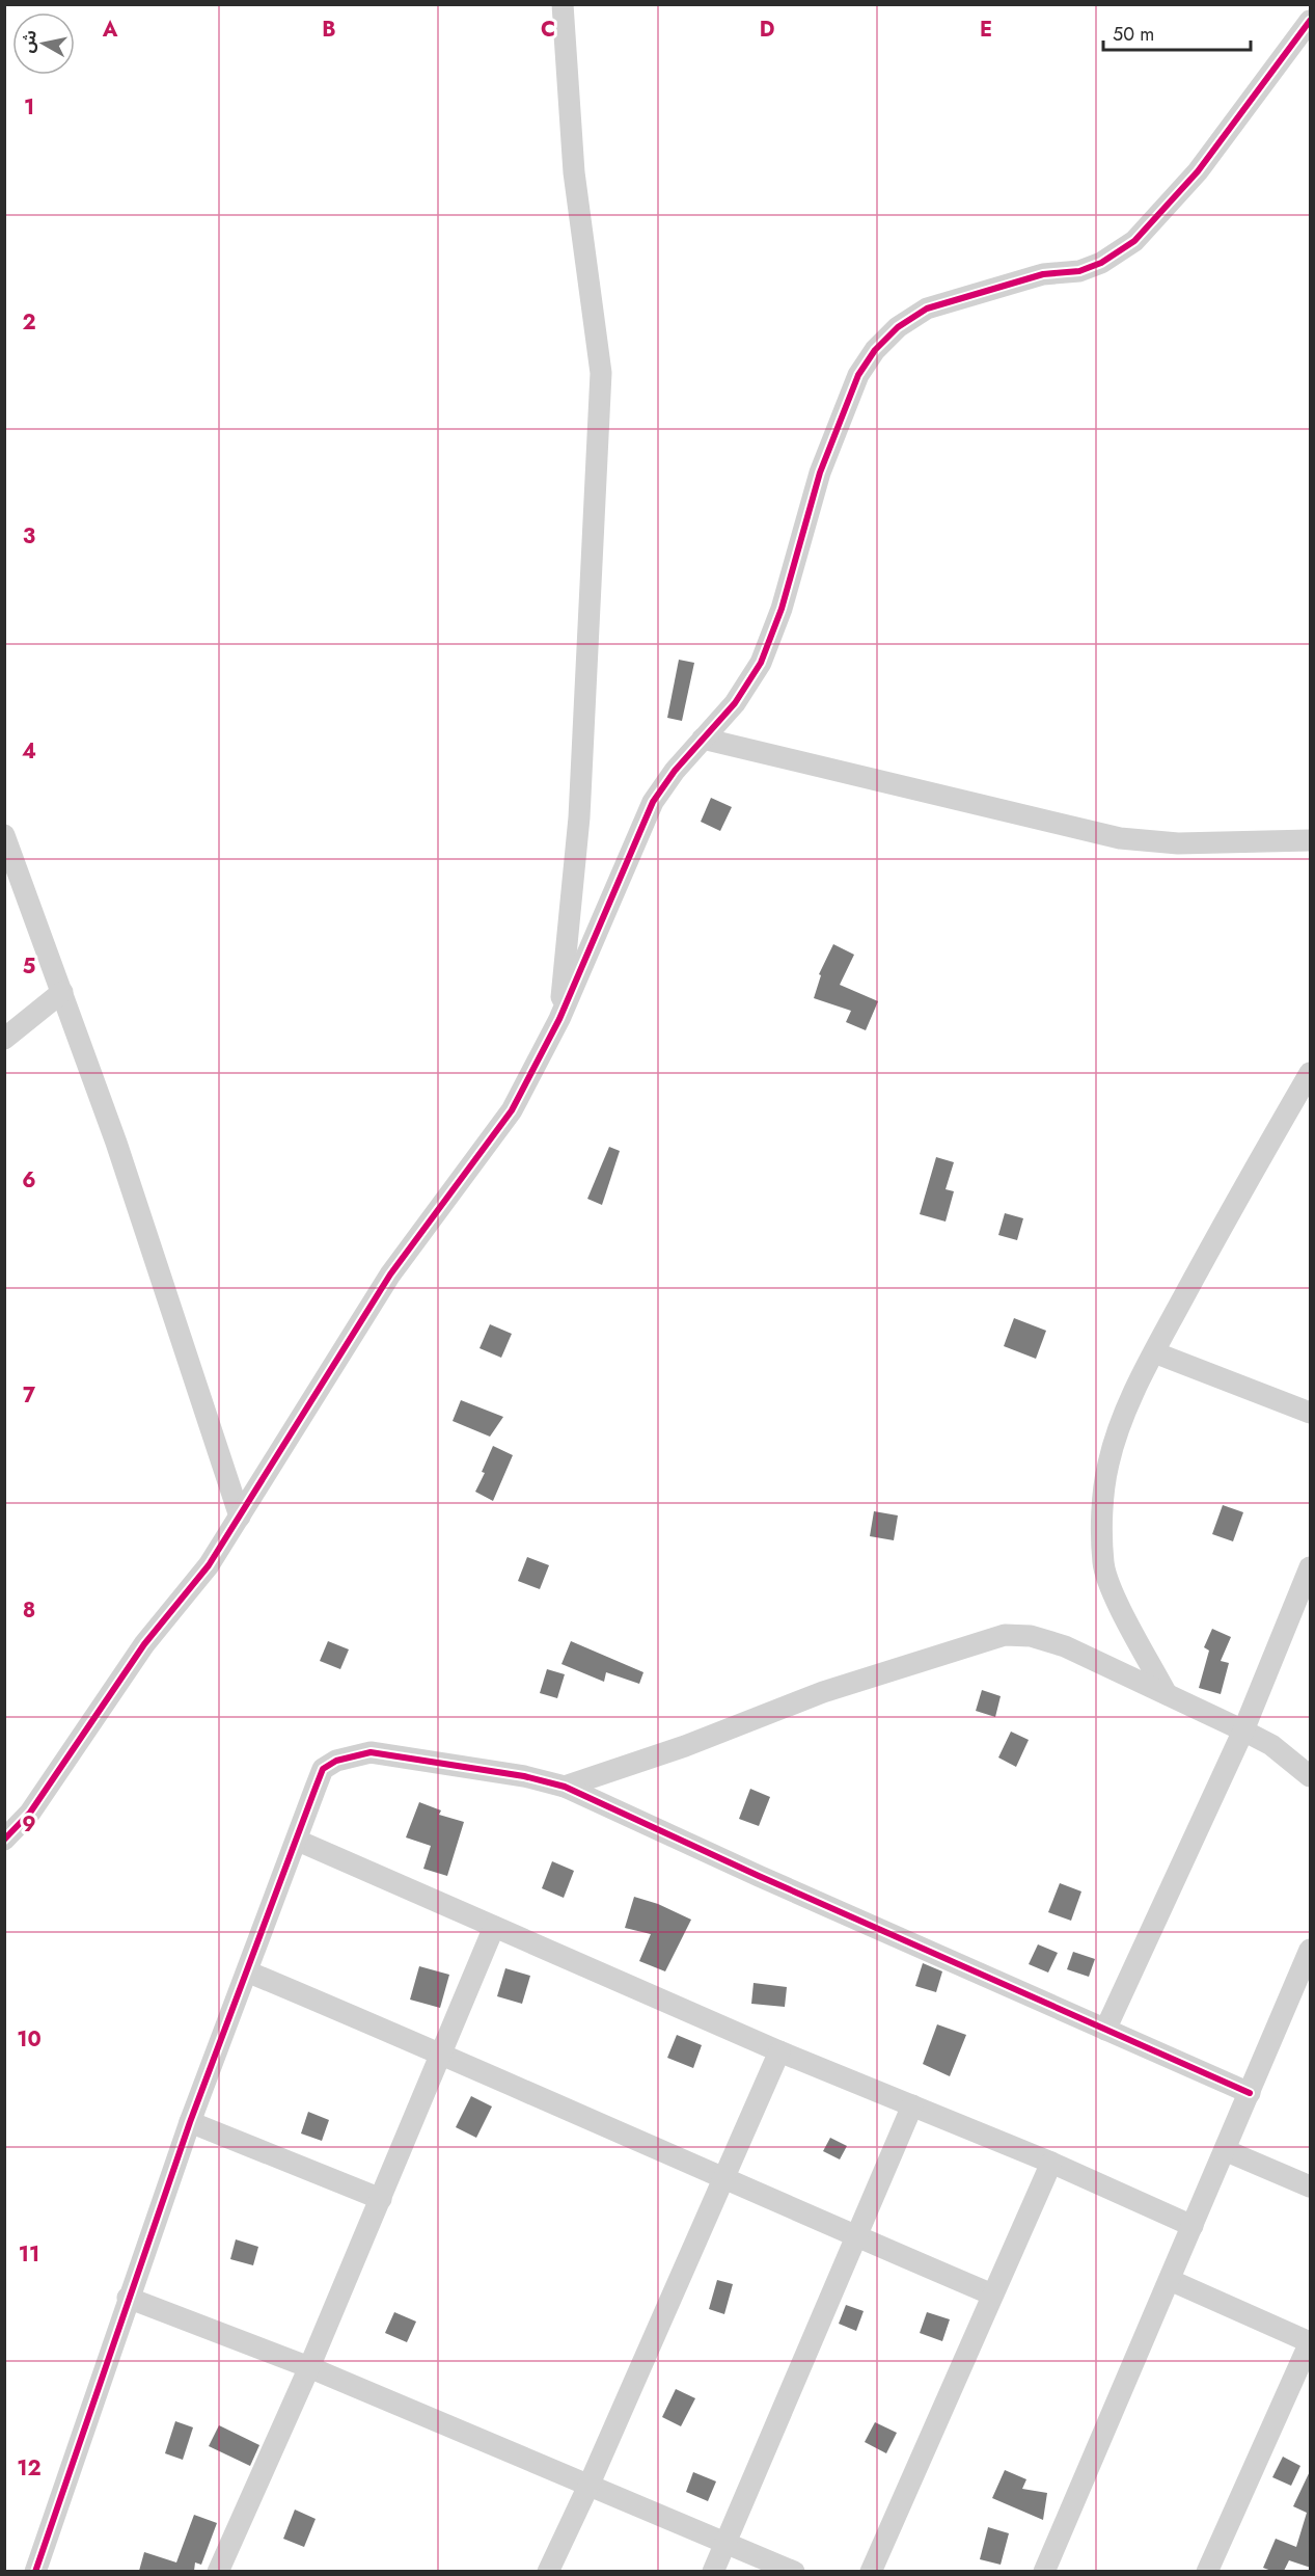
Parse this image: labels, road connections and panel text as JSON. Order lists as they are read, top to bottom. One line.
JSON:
{"scale_bar":"50 m","north":"left","grid":{"columns":["A","B","C","D","E"],"rows":["1","2","3","4","5","6","7","8","9","10","11","12"]}}
